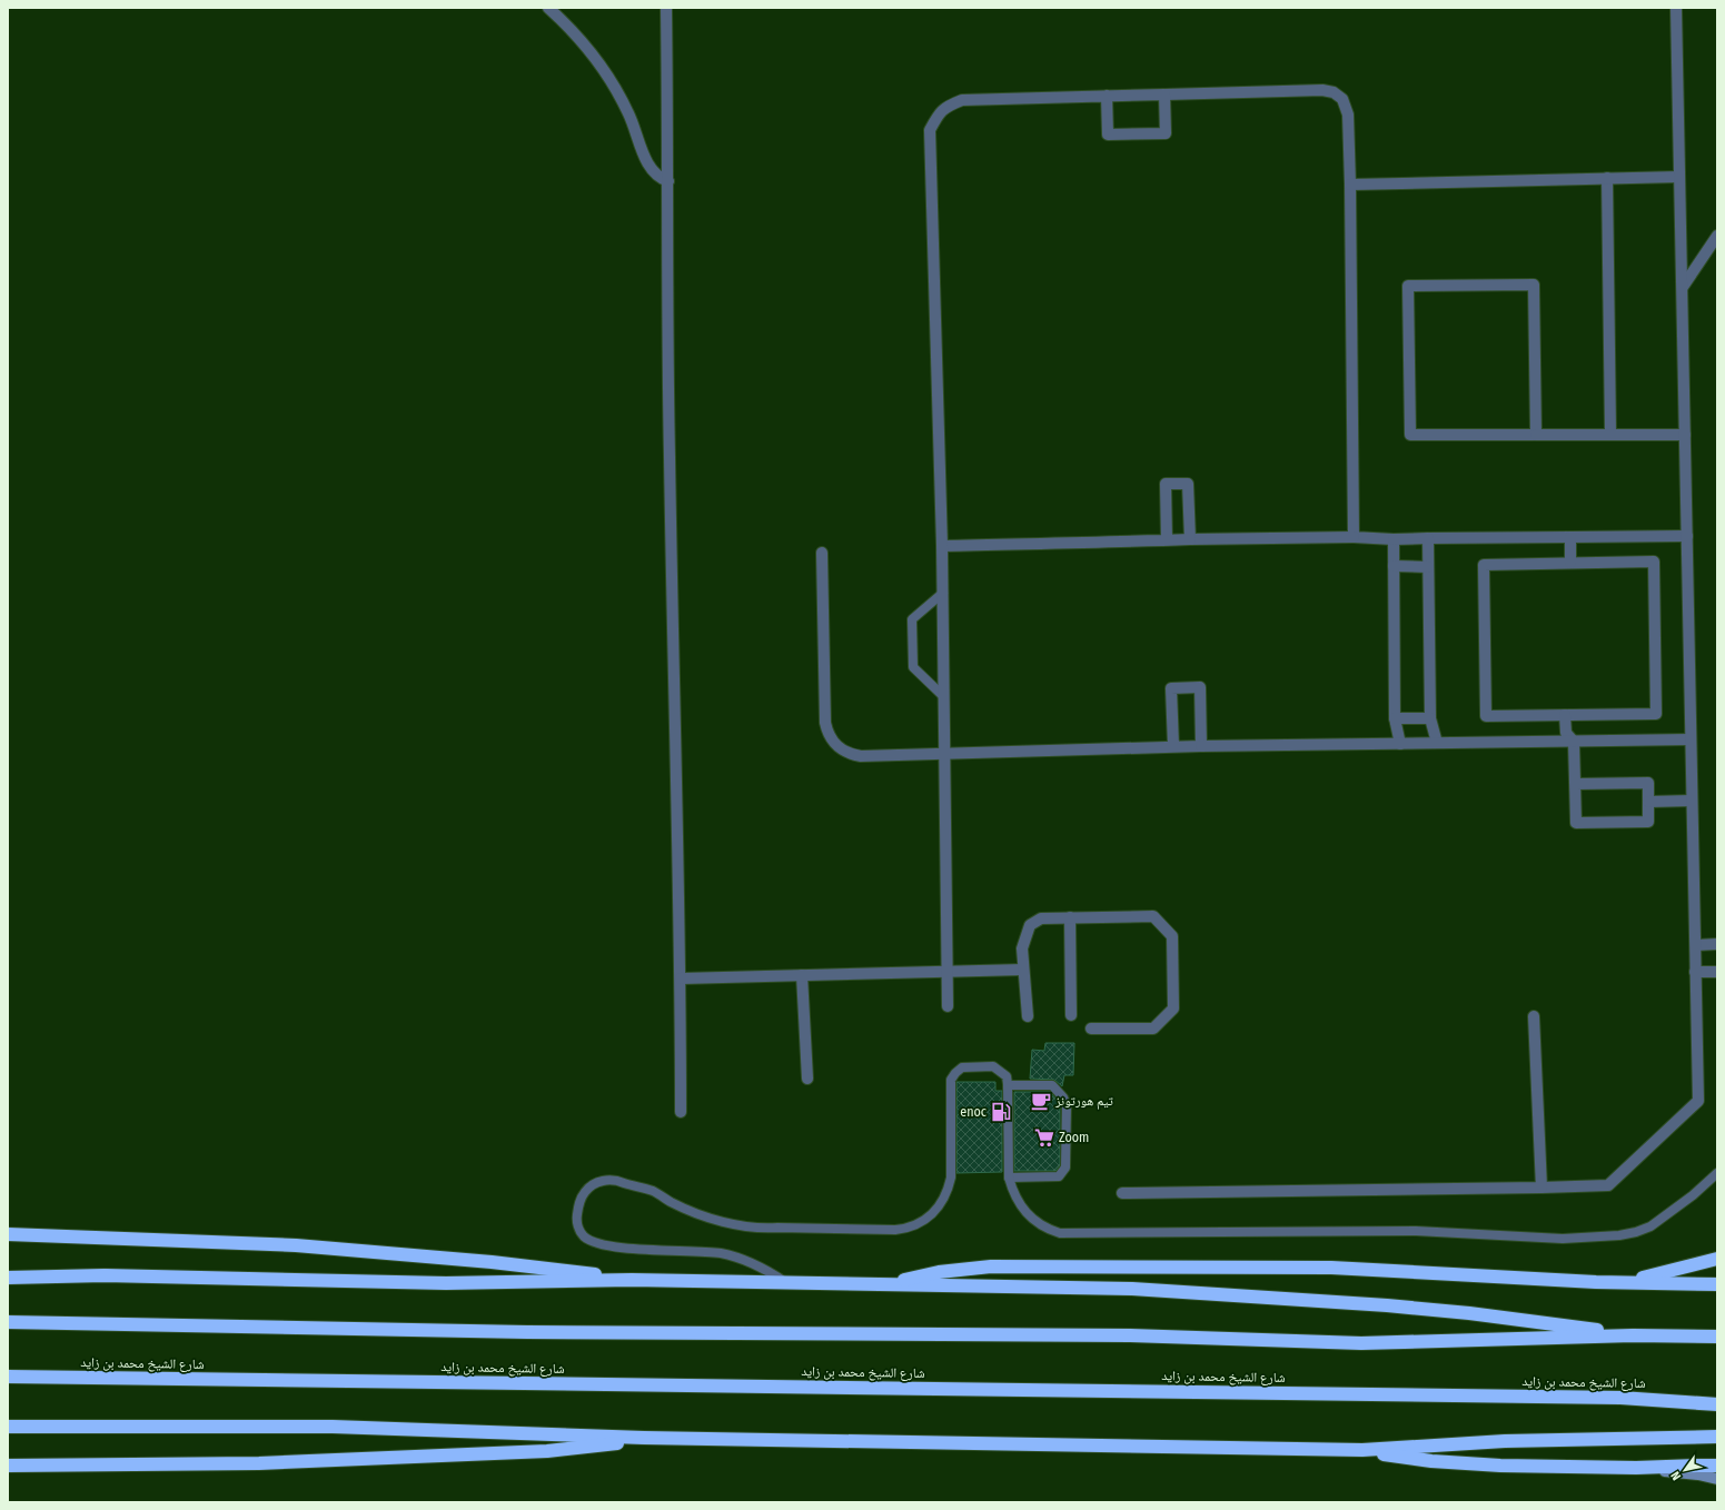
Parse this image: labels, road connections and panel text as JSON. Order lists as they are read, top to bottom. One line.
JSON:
{"streets":{"highway":["شارع الشيخ محمد بن زايد"]},"places":{"cafe":["تيم هورتونز"],"fuel station":["enoc"],"supermarket":["Zoom"]},"north":"bottom left"}
